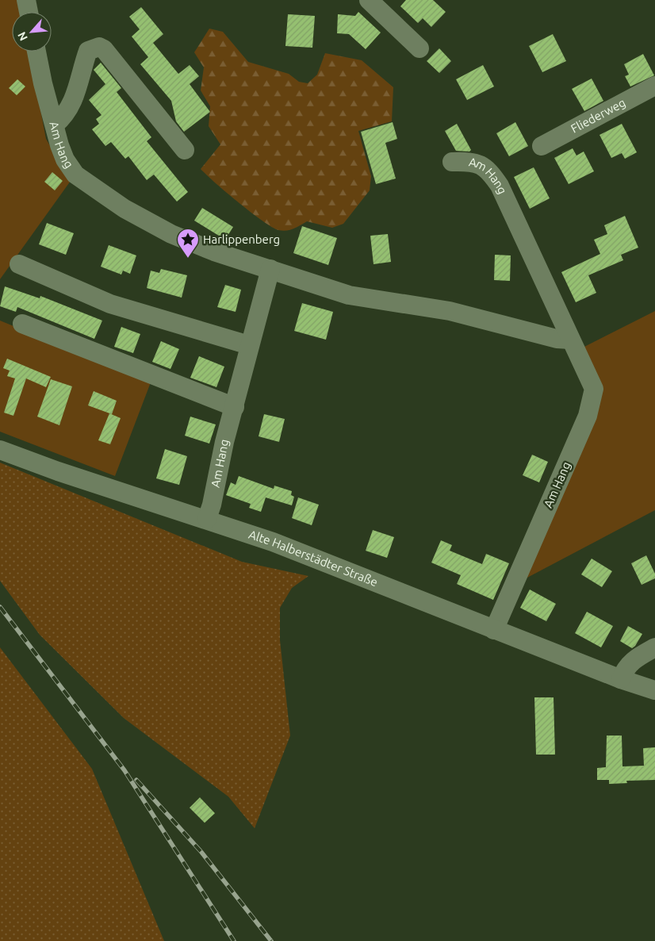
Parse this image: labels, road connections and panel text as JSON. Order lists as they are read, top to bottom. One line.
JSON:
{"streets":{"street":["Fliederweg","Am Hang","Alte Halberstädter Straße"]},"crossings":[["Am Hang","Alte Halberstädter Straße"]],"places":{"place":["Harlippenberg"]},"north":"bottom left"}
